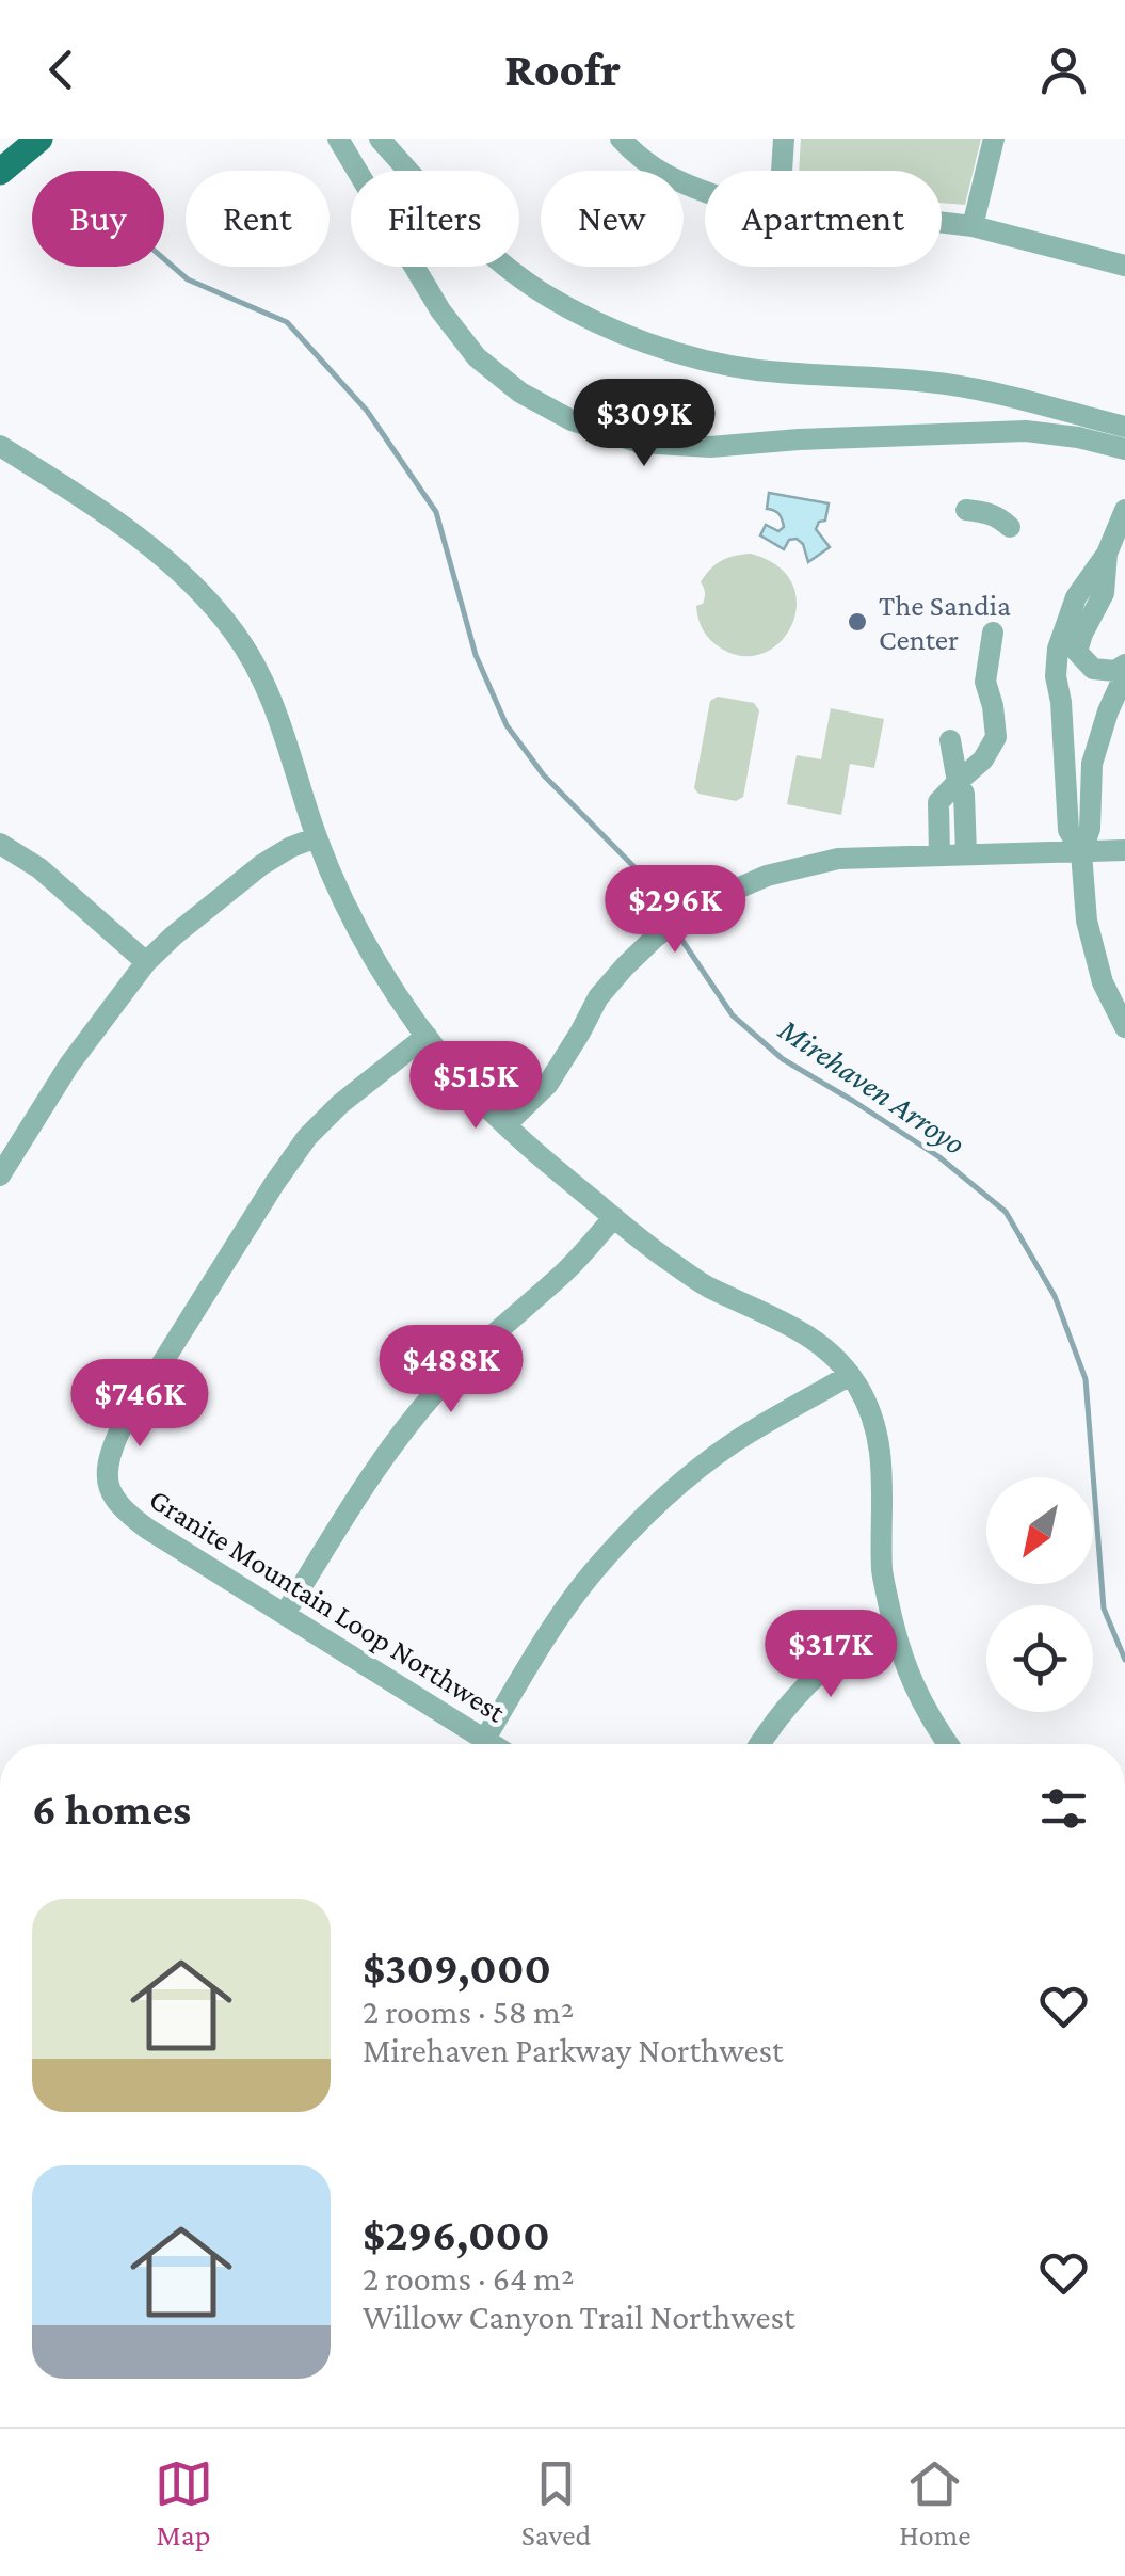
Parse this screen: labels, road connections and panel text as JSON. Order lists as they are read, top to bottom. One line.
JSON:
{"streets":{"street":["Granite Mountain Loop Northwest"]},"water":["Mirehaven Arroyo"],"places":["The Sandia Center"],"north":"bottom left","page":{"header":"Roofr","chip":["Buy","Rent","Filters","New","Apartment"],"price":["$309K","$296K","$515K","$488K","$746K","$317K"],"heading":"6 homes","list":[{"name":"$309,000","note":"2 rooms · 58 m² · Mirehaven Parkway Northwest"},{"name":"$296,000","note":"2 rooms · 64 m² · Willow Canyon Trail Northwest"}],"tabs":["Map","Saved","Home"]}}
